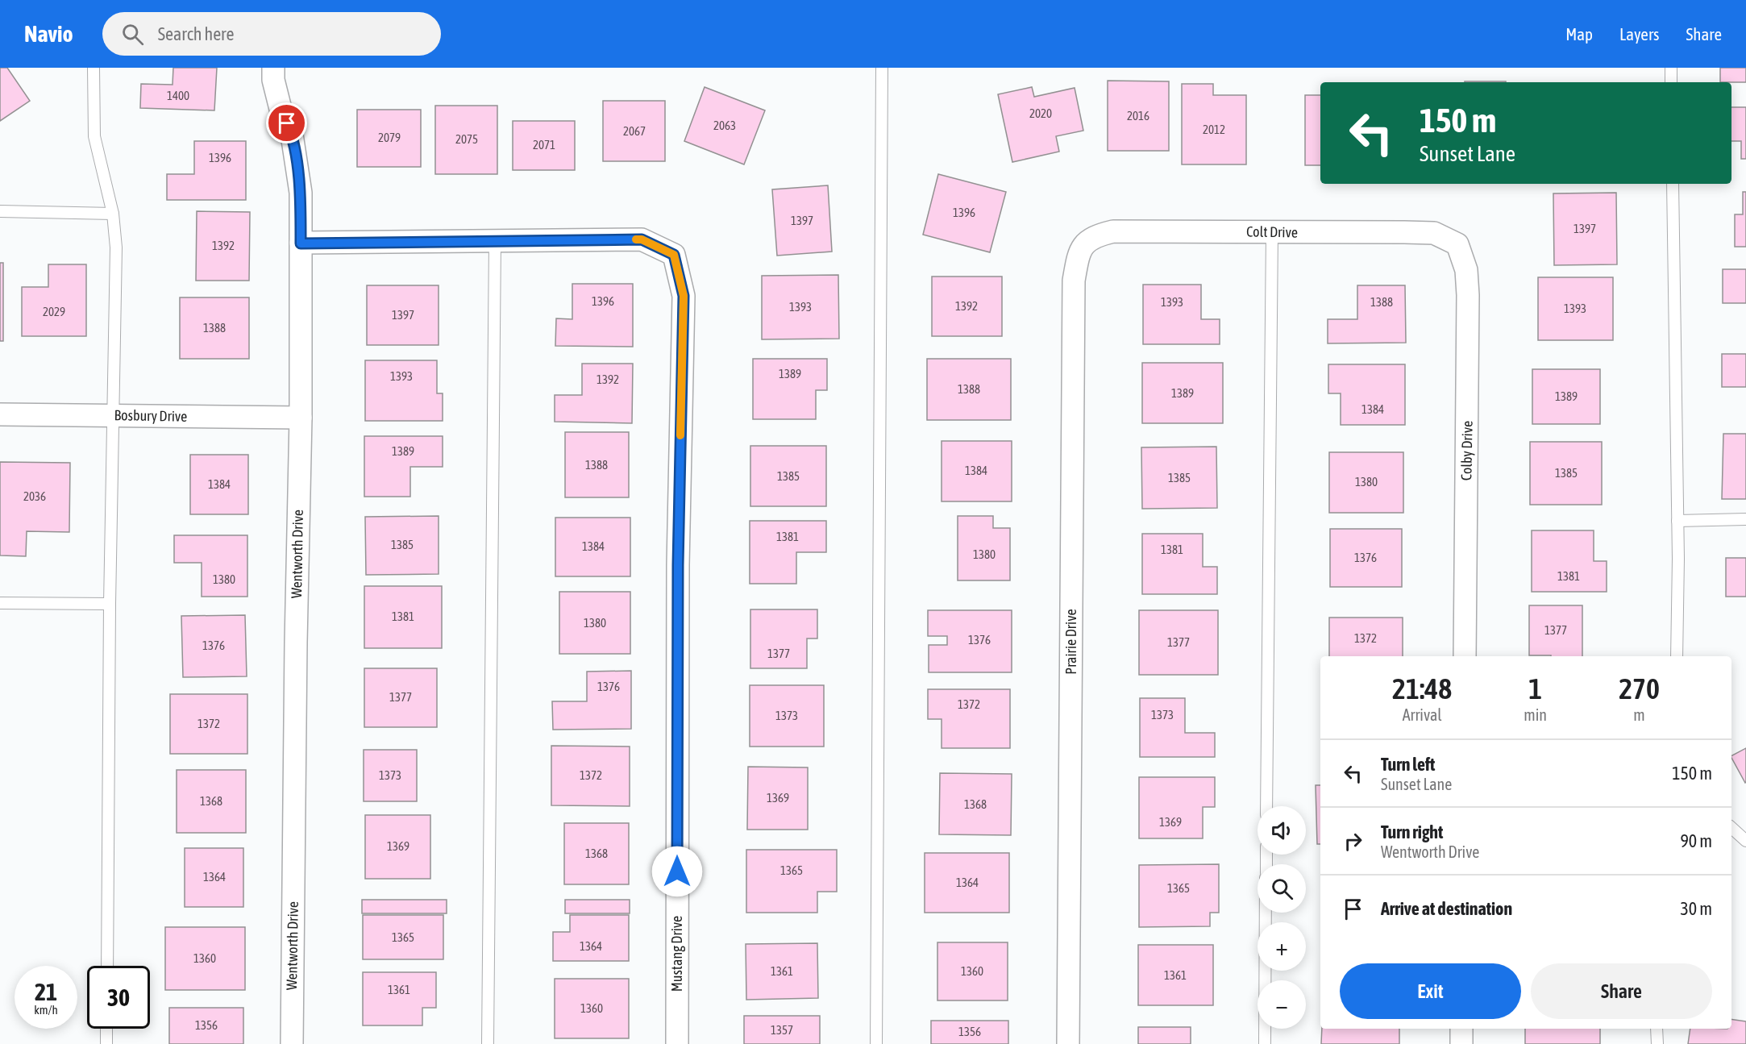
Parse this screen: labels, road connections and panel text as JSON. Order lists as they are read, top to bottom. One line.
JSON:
{"streets":{"street":["Colt Drive","Bosbury Drive","Colby Drive","Wentworth Drive","Prairie Drive","Mustang Drive"]},"crossings":[["Colt Drive","Colby Drive"],["Colt Drive","Prairie Drive"],["Bosbury Drive","Wentworth Drive"]],"house_numbers":["1400","2020","2016","2063","2012","2067","2079","2075","2071","1396","1396","1397","1397","1392","1396","1393","1388","1392","1393","1393","2029","1397","1388","1389","1393","1392","1388","1389","1389","1384","1389","1388","1384","1385","1385","1385","1380","1384","2036","1381","1385","1384","1381","1380","1376","1381","1380","1381","1380","1377","1372","1376","1377","1376","1377","1376","1377","1372","1373","1373","1372","1373","1372","1369","1368","1368","1369","1369","1368","1365","1364","1364","1365","1365","1364","1360","1361","1360","1361","1361","1360","1356","1357","1356"],"page":{"header":"Navio","search":"Search here","nav":["Map","Layers","Share"],"turn":["150 m","Sunset Lane"],"eta":["21:48","Arrival","1","min","270","m"],"list":[{"name":"Turn left","note":"Sunset Lane","value":"150 m"},{"name":"Turn right","note":"Wentworth Drive","value":"90 m"},{"name":"Arrive at destination","value":"30 m"}],"map_buttons":["+","−"],"buttons":["Exit","Share"],"speed":"21 km/h","limit":"30"}}
